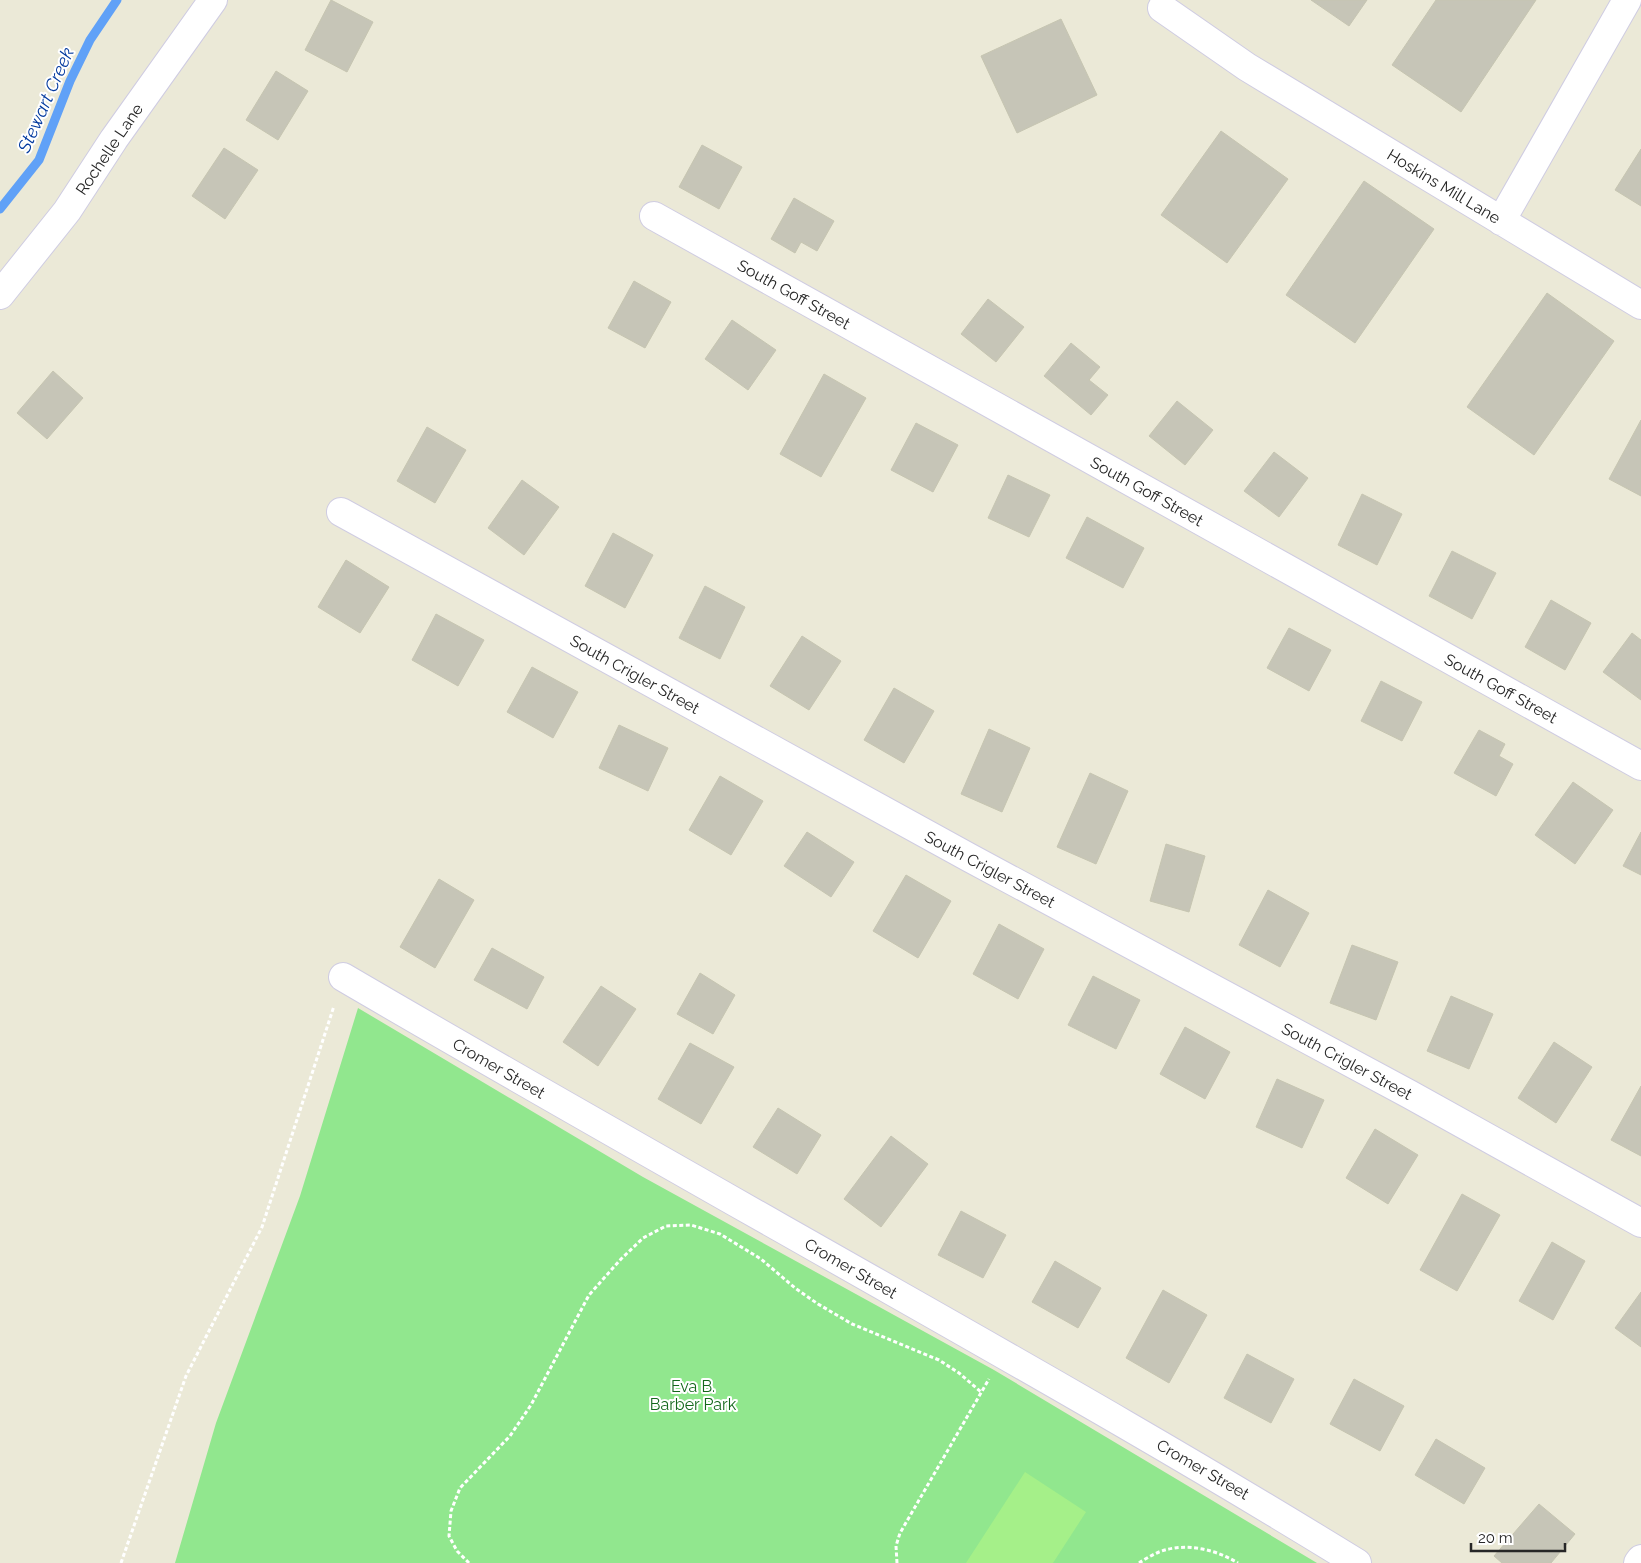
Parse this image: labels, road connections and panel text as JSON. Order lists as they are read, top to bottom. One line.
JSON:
{"streets":{"street":["Rochelle Lane","Hoskins Mill Lane","South Goff Street","South Crigler Street","Cromer Street"]},"water":["Stewart Creek"],"parks":["Eva B. Barber Park"],"scale_bar":"20 m"}
